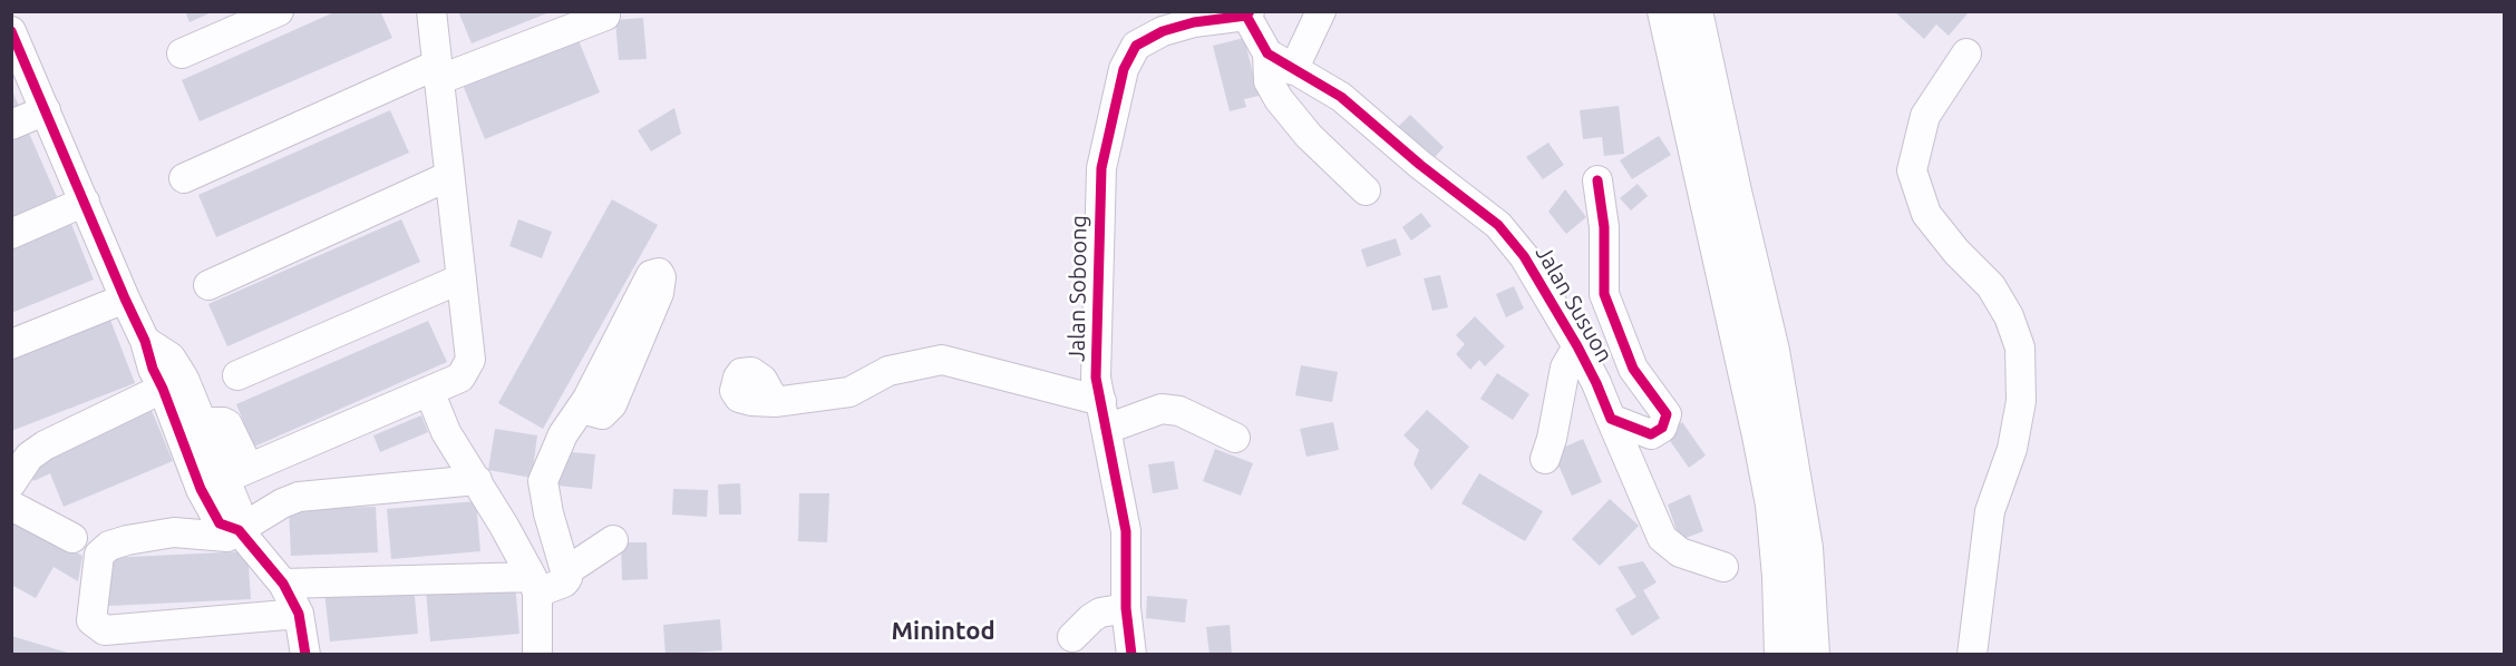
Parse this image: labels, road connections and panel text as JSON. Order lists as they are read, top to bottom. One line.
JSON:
{"streets":{"street":["Jalan Soboong","Jalan Susuon"]},"crossings":[["Jalan Soboong","Jalan Susuon"]],"districts":["Minintod"]}
